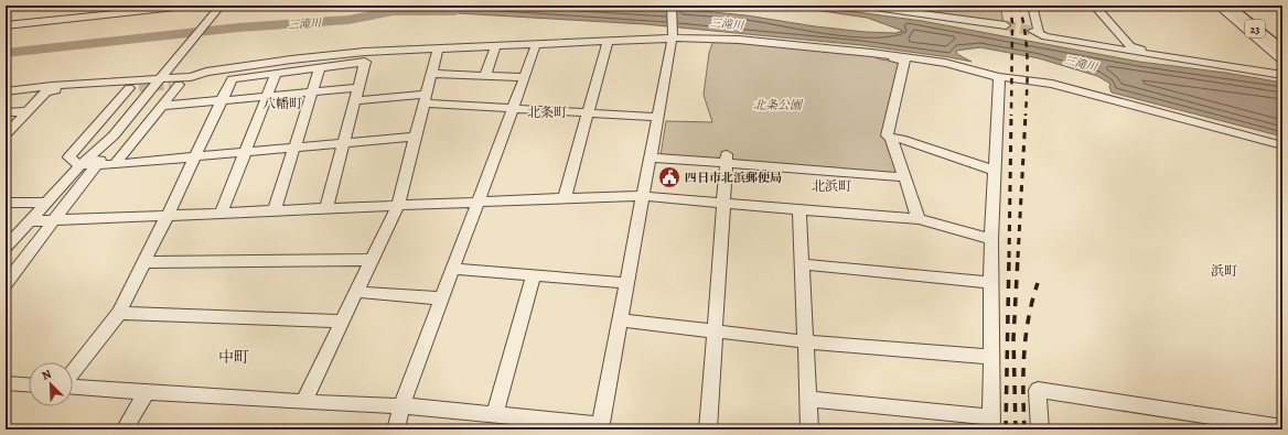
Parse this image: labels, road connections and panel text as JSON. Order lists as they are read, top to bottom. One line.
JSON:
{"streets":{"highway":["23"]},"districts":["八幡町","北条町","北浜町","浜町","中町"],"water":["三滝川"],"parks":["北条公園"],"places":{"public building":["四日市北浜郵便局"]},"north":"top left"}
